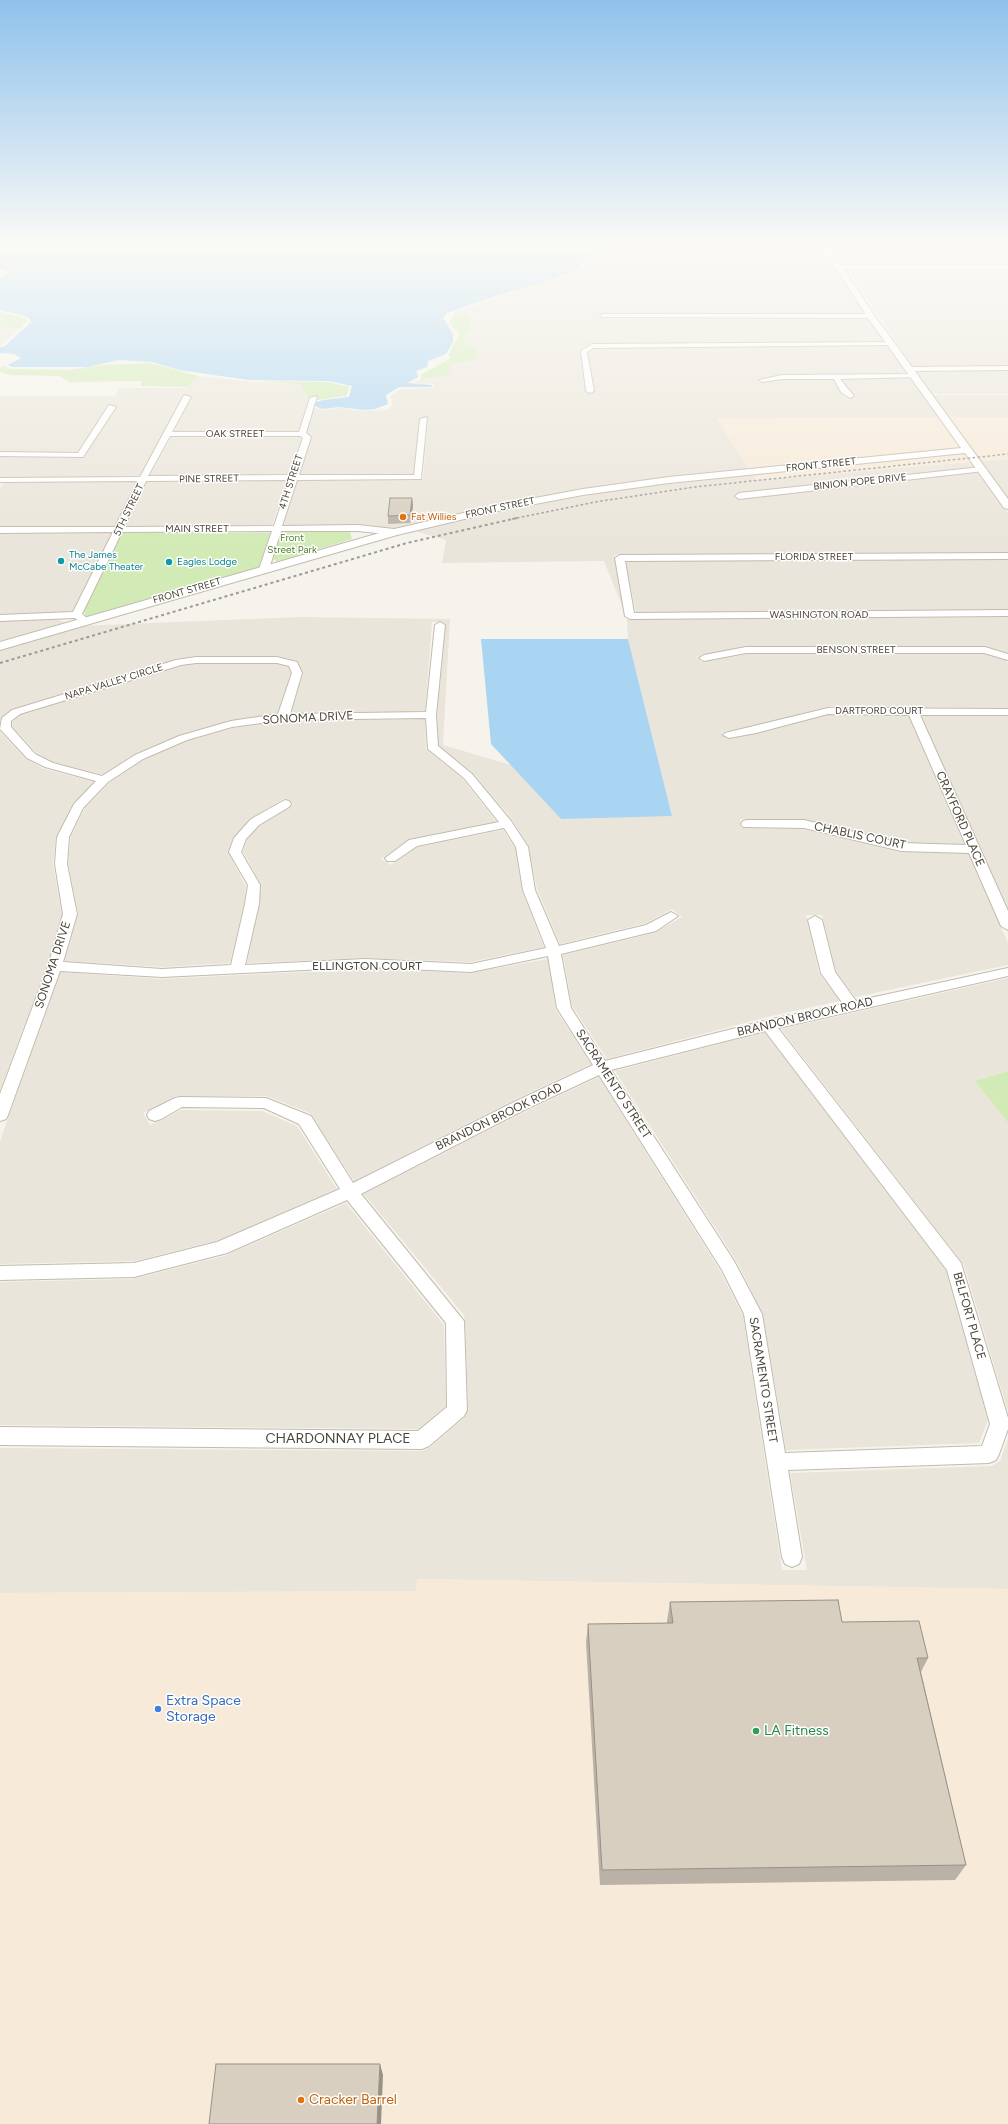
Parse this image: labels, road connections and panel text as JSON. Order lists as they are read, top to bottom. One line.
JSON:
{"streets":{"street":["OAK STREET","FRONT STREET","PINE STREET","4TH STREET","BINION POPE DRIVE","5TH STREET","MAIN STREET","FLORIDA STREET","WASHINGTON ROAD","BENSON STREET","NAPA VALLEY CIRCLE","DARTFORD COURT","SONOMA DRIVE","CRAYFORD PLACE","CHABLIS COURT","ELLINGTON COURT","BRANDON BROOK ROAD","SACRAMENTO STREET","BELFORT PLACE","CHARDONNAY PLACE"]},"crossings":[["OAK STREET","4TH STREET"],["OAK STREET","5TH STREET"],["FRONT STREET","4TH STREET"],["FRONT STREET","5TH STREET"],["FRONT STREET","MAIN STREET"],["PINE STREET","4TH STREET"],["PINE STREET","5TH STREET"],["4TH STREET","MAIN STREET"],["5TH STREET","MAIN STREET"],["FLORIDA STREET","WASHINGTON ROAD"],["NAPA VALLEY CIRCLE","SONOMA DRIVE"],["DARTFORD COURT","CRAYFORD PLACE"],["SONOMA DRIVE","ELLINGTON COURT"],["SONOMA DRIVE","SACRAMENTO STREET"],["CRAYFORD PLACE","CHABLIS COURT"],["ELLINGTON COURT","SACRAMENTO STREET"],["BRANDON BROOK ROAD","SACRAMENTO STREET"],["BRANDON BROOK ROAD","BELFORT PLACE"],["BRANDON BROOK ROAD","CHARDONNAY PLACE"],["SACRAMENTO STREET","BELFORT PLACE"]],"parks":["Front Street Park"],"places":["Fat Willies","The James McCabe Theater","Eagles Lodge","Extra Space Storage","LA Fitness","Cracker Barrel"]}
